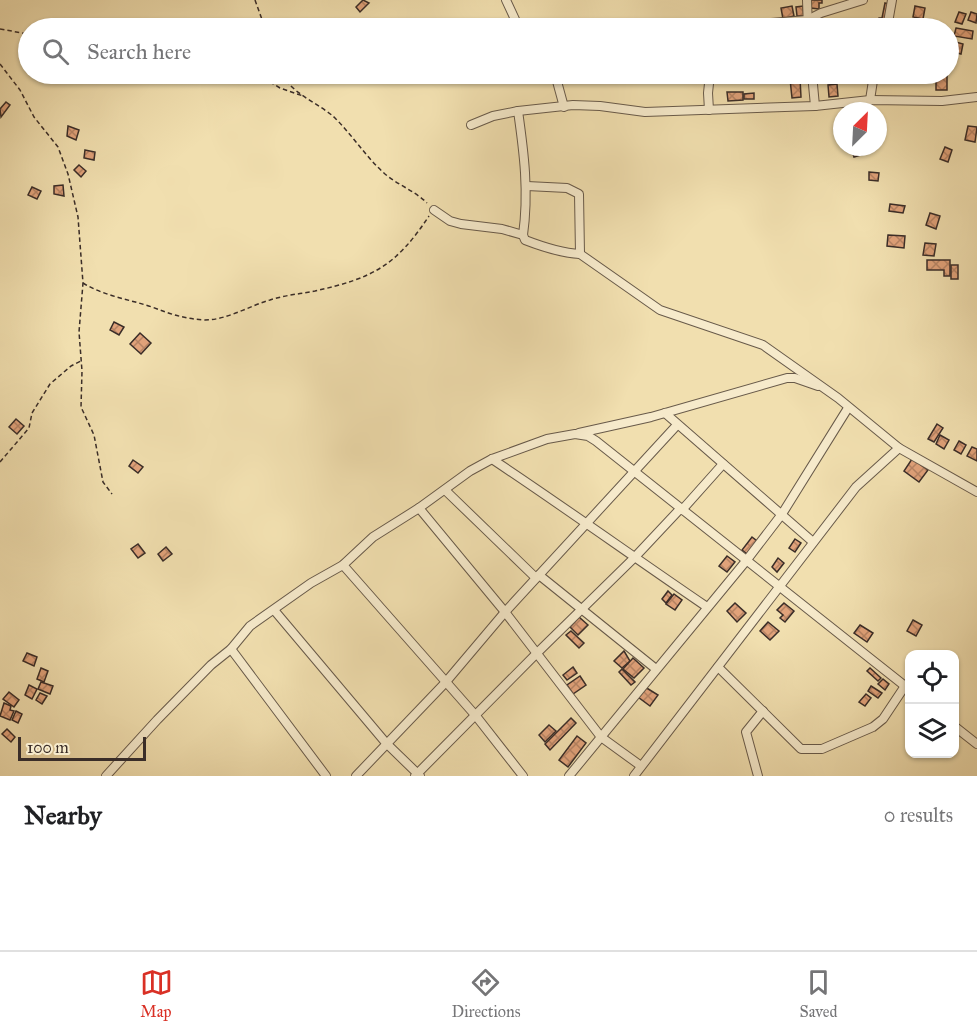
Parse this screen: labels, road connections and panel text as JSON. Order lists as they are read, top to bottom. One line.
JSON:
{"scale_bar":"100 m","north":"top right","page":{"search":"Search here","scale":"100 m","heading":["Nearby","0 results"],"nav":["Map","Directions","Saved"]}}
